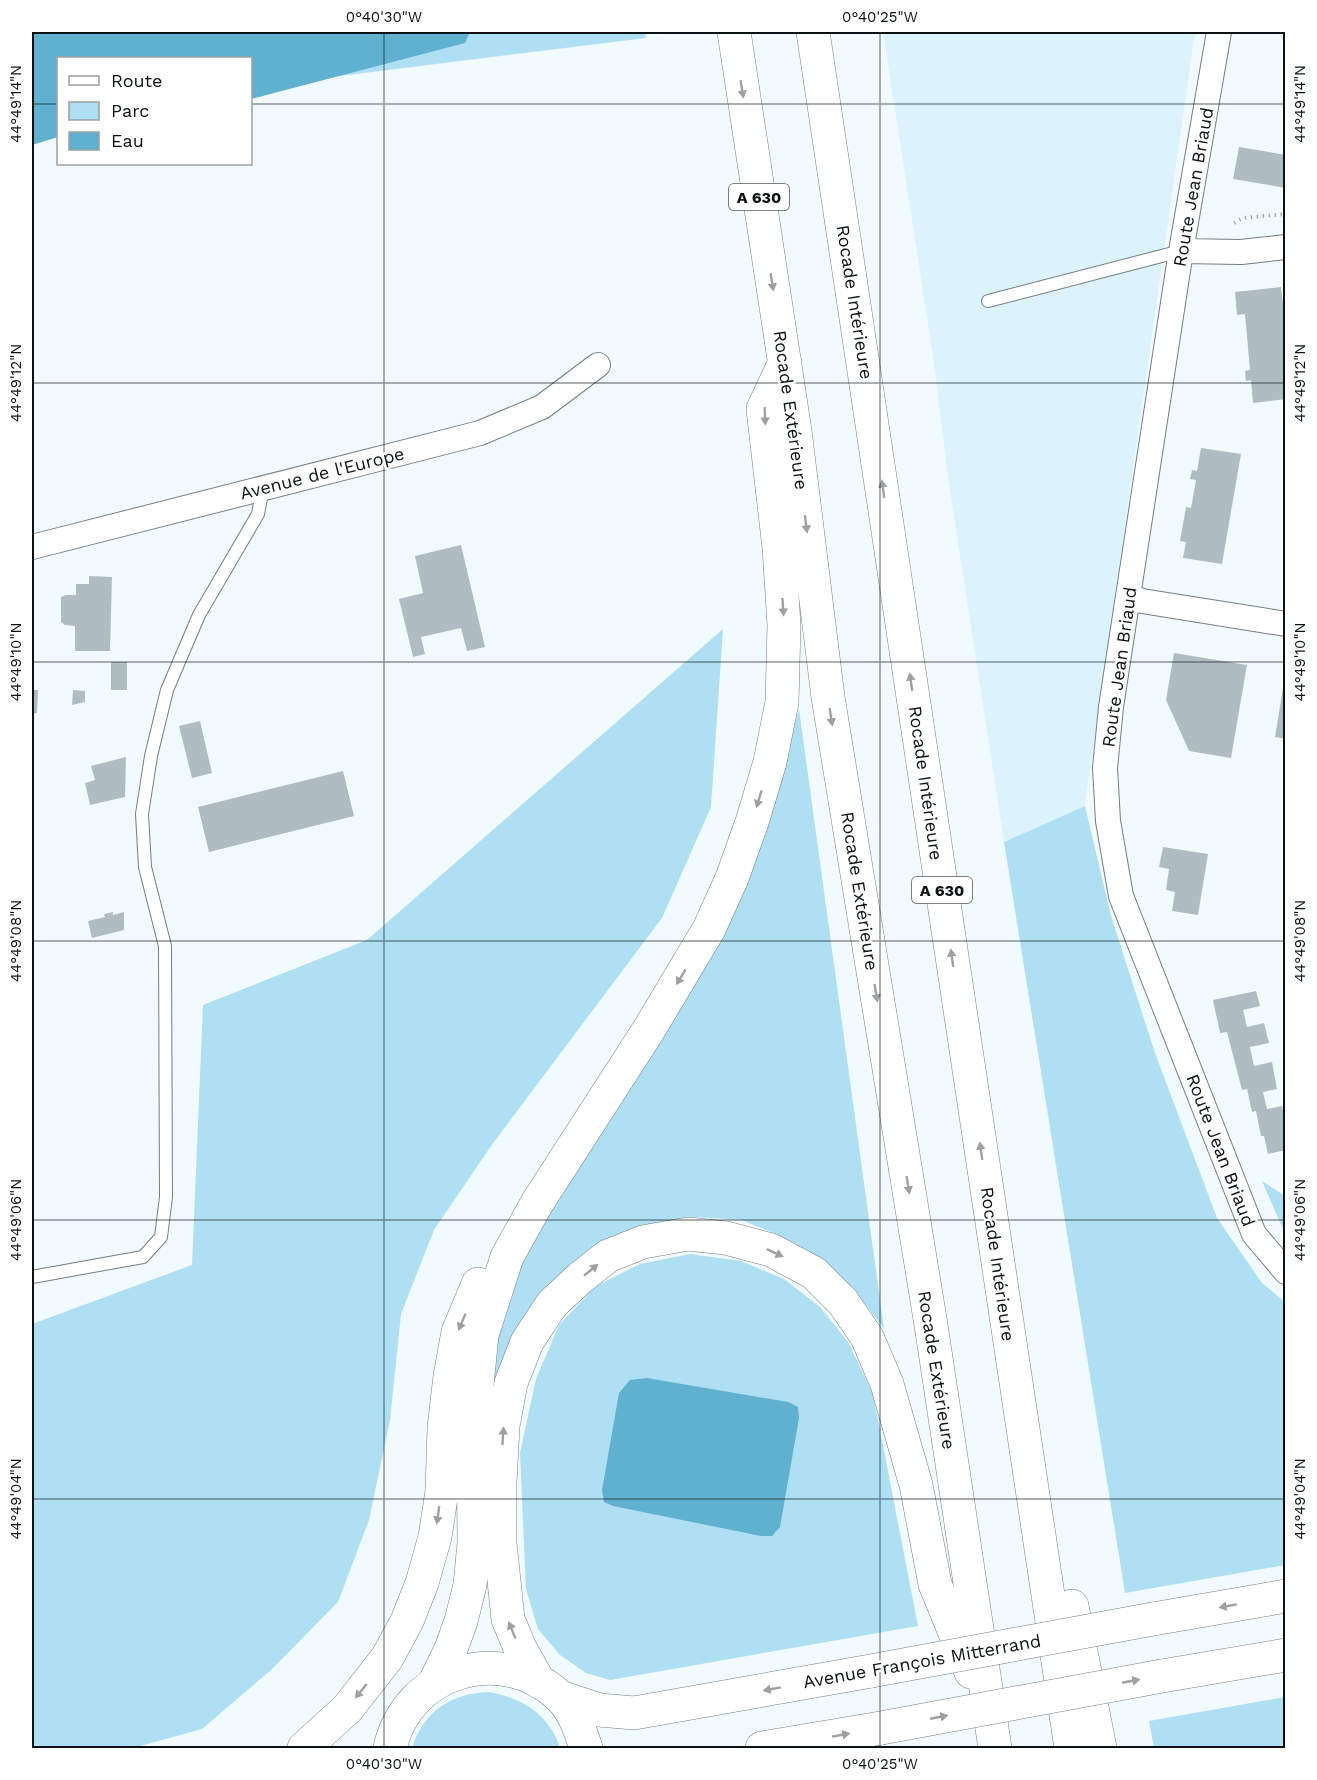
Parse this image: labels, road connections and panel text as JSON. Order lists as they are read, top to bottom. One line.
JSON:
{"streets":{"main road":["A 630","Rocade Intérieure","Rocade Extérieure","Avenue François Mitterrand"],"street":["Route Jean Briaud","Avenue de l'Europe"]},"one_way":["Rocade Intérieure","Rocade Extérieure"],"legend":["Route","Parc","Eau"],"coordinates":["0°40'30\"W","0°40'25\"W","44°49'14\"N","44°49'12\"N","44°49'10\"N","44°49'08\"N","44°49'06\"N","44°49'04\"N"]}
